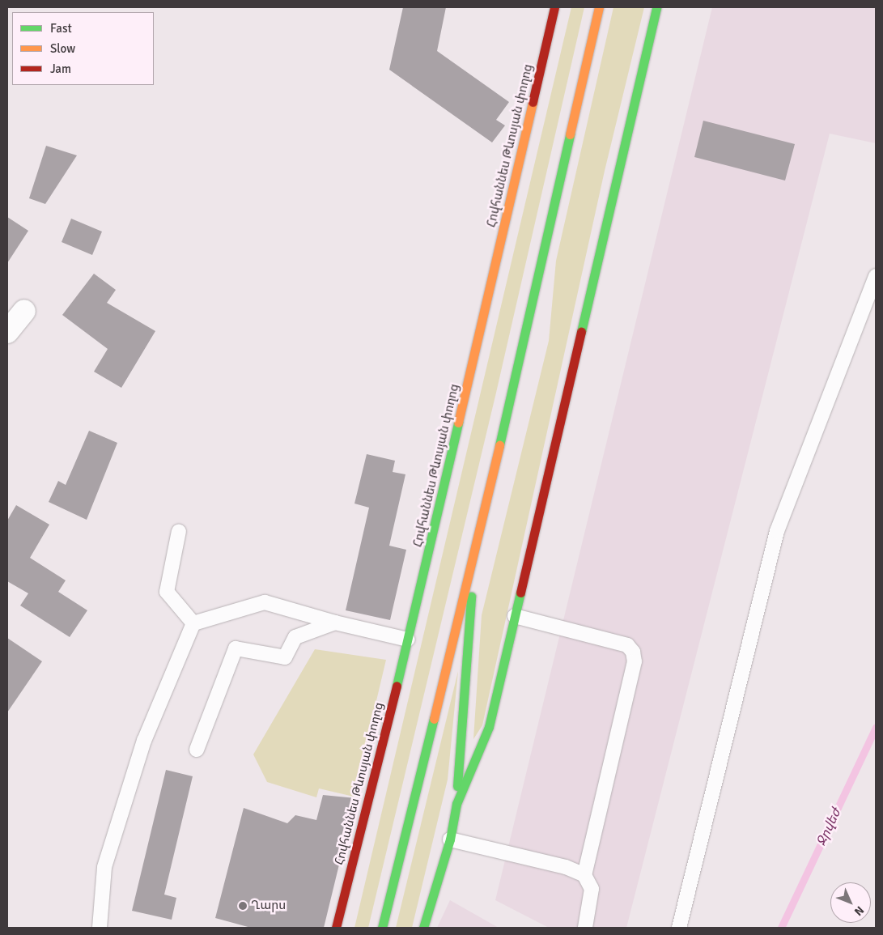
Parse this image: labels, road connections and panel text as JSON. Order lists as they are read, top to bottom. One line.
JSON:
{"streets":{"main road":["Հովհաննես Թևոսյան փողոց"]},"water":["Ջրվեժ"],"places":["Ղարս"],"legend":["Fast","Slow","Jam"],"north":"bottom right"}
